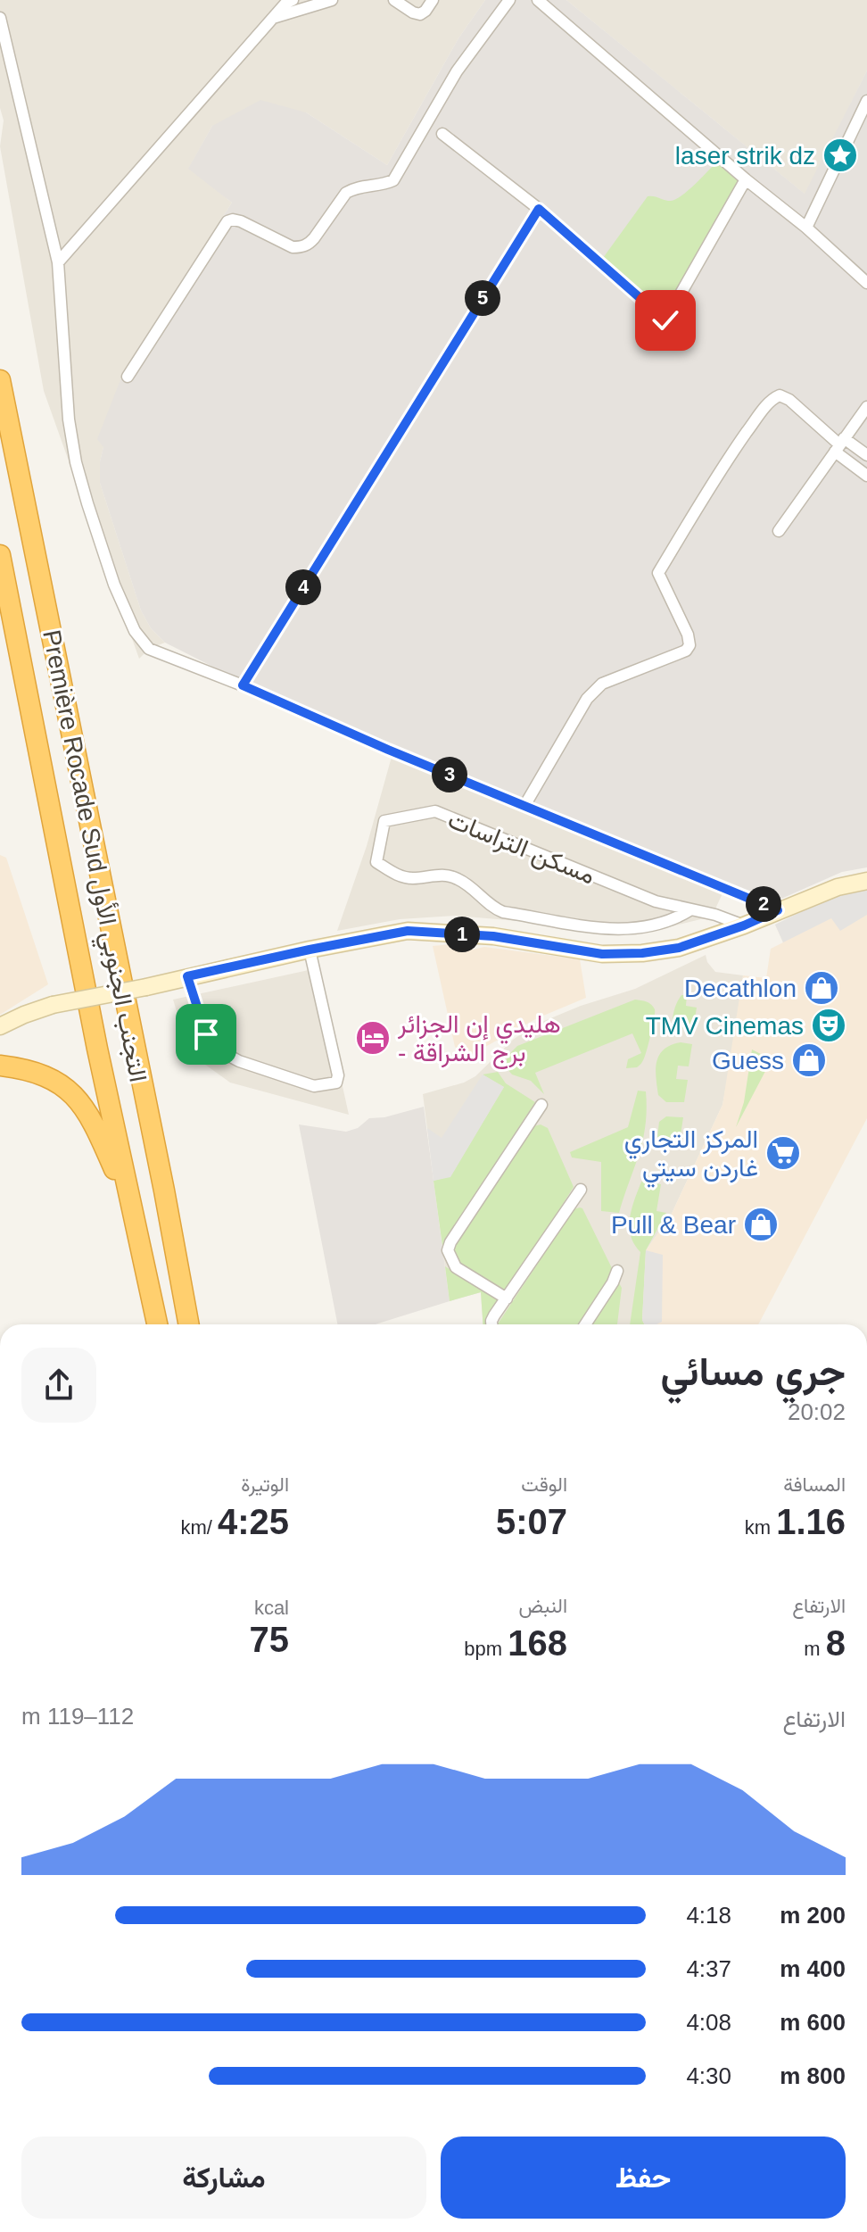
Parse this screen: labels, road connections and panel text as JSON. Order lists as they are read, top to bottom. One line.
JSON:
{"streets":{"highway":["Première Rocade Sud التجنب الجنوبي الأول"],"street":["مسكن التراسات"]},"places":{"place":["laser strik dz"],"shop":["Decathlon","Guess","Pull & Bear"],"theatre":["TMV Cinemas"],"hotel":["هليدي إن الجزائر - برج الشراقة"],"supermarket":["المركز التجاري غاردن سيتي"]},"page":{"pins":["5","4","3","2","1"],"heading":["جري مسائي","20:02"],"stats":[["المسافة","1.16 km"],["الوقت","5:07"],["الوتيرة","4:25 /km"],["الارتفاع","8 m"],["النبض","168 bpm"],["kcal","75"]],"chart":["الارتفاع","112–119 m"],"list":[{"name":"200 m","note":"4:18"},{"name":"400 m","note":"4:37"},{"name":"600 m","note":"4:08"},{"name":"800 m","note":"4:30"}],"buttons":["حفظ","مشاركة"]}}
